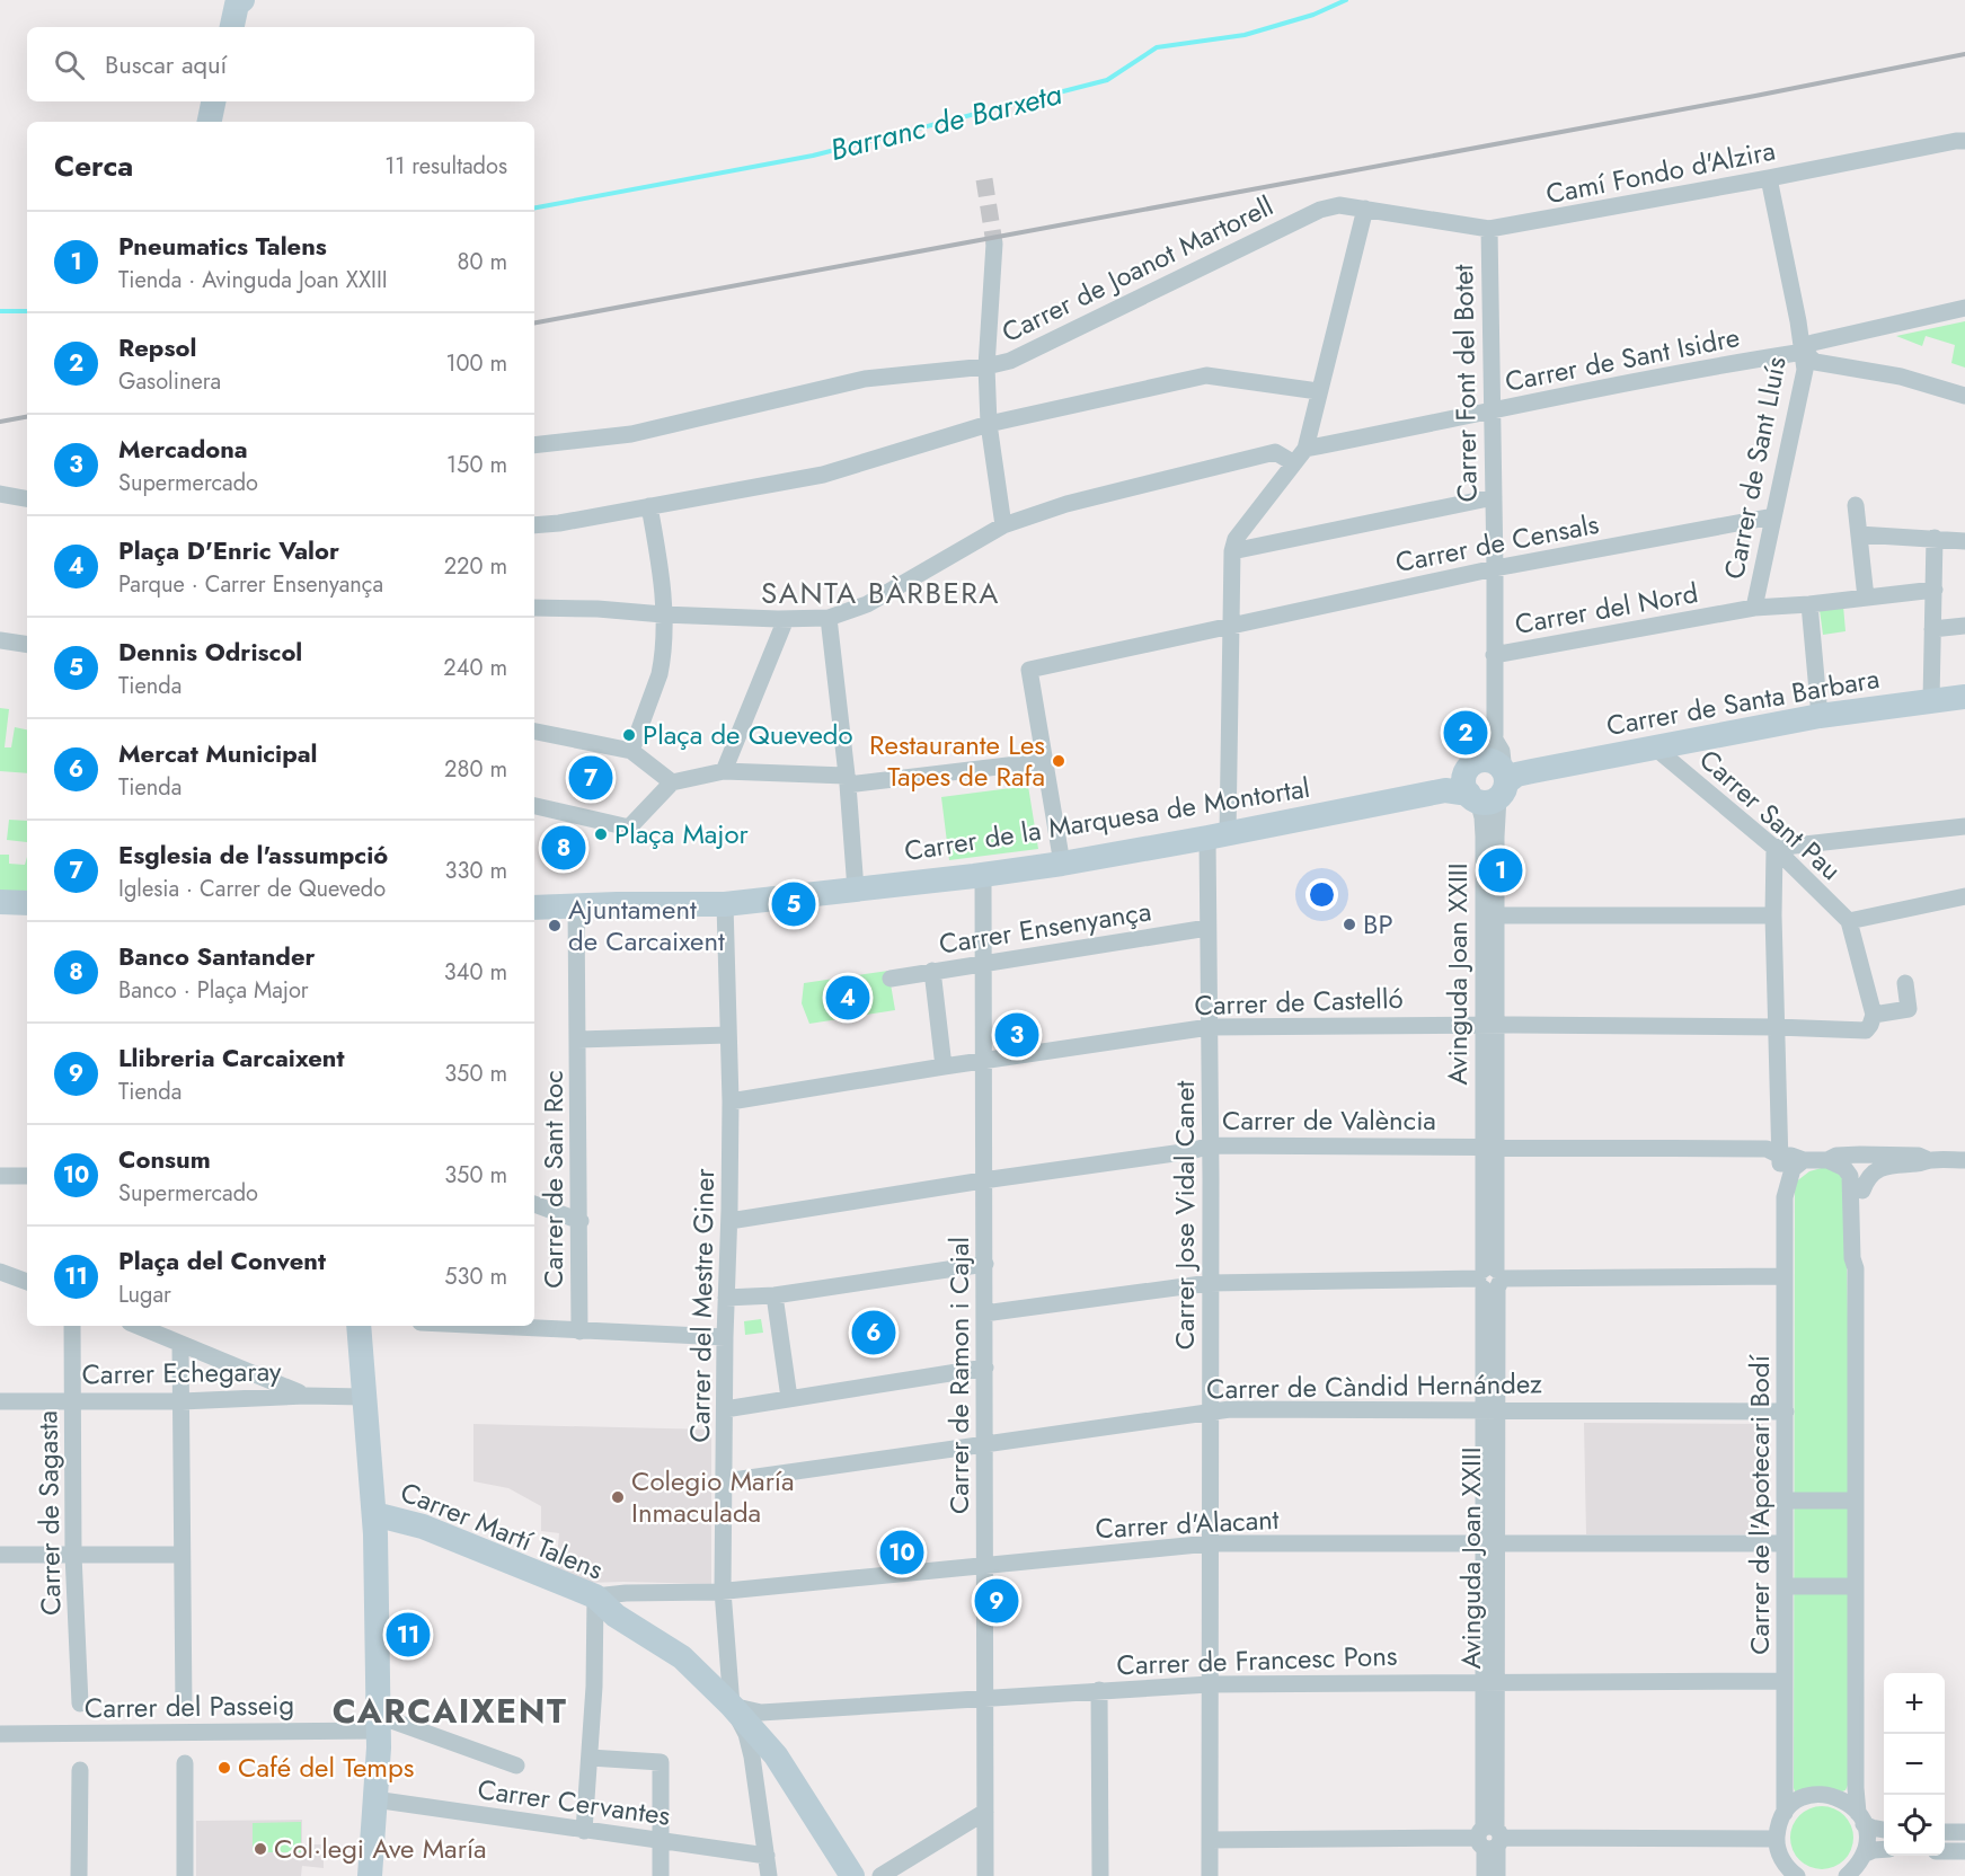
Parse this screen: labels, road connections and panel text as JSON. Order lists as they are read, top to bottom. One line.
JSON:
{"streets":{"street":["Camí Fondo d'Alzira","Carrer de Joanot Martorell","Carrer de Sant Isidre","Carrer Font del Botet","Carrer de Sant Lluís","Carrer de Censals","Carrer del Nord","Carrer de Santa Barbara","Carrer Sant Pau","Carrer de la Marquesa de Montortal","Carrer Ensenyança","Avinguda Joan XXIII","Carrer de Castelló","Carrer de València","Carrer de Sant Roc","Carrer Jose Vidal Canet","Carrer del Mestre Giner","Carrer Echegaray","Carrer de Ramon i Cajal","Carrer de Càndid Hernández","Carrer de l'Apotecari Bodí","Carrer de Sagasta","Carrer d'Alacant","Carrer Martí Talens","Carrer de Francesc Pons","Carrer del Passeig","Carrer Cervantes"]},"crossings":[["Camí Fondo d'Alzira","Carrer de Joanot Martorell"],["Camí Fondo d'Alzira","Carrer Font del Botet"],["Camí Fondo d'Alzira","Carrer de Sant Lluís"],["Carrer de Sant Isidre","Carrer Font del Botet"],["Carrer de Sant Isidre","Carrer de Sant Lluís"],["Carrer Font del Botet","Carrer de Censals"],["Carrer Font del Botet","Carrer del Nord"],["Carrer Font del Botet","Carrer de Santa Barbara"],["Carrer Font del Botet","Carrer de la Marquesa de Montortal"],["Carrer Font del Botet","Avinguda Joan XXIII"],["Carrer de Sant Lluís","Carrer de Censals"],["Carrer de Sant Lluís","Carrer del Nord"],["Carrer de Censals","Carrer Jose Vidal Canet"],["Carrer de Santa Barbara","Carrer Sant Pau"],["Carrer de Santa Barbara","Carrer de la Marquesa de Montortal"],["Carrer de Santa Barbara","Avinguda Joan XXIII"],["Carrer Sant Pau","Carrer de l'Apotecari Bodí"],["Carrer de la Marquesa de Montortal","Avinguda Joan XXIII"],["Carrer de la Marquesa de Montortal","Carrer de Sant Roc"],["Carrer de la Marquesa de Montortal","Carrer Jose Vidal Canet"],["Carrer de la Marquesa de Montortal","Carrer del Mestre Giner"],["Carrer de la Marquesa de Montortal","Carrer de Ramon i Cajal"],["Carrer Ensenyança","Carrer Jose Vidal Canet"],["Carrer Ensenyança","Carrer de Ramon i Cajal"],["Avinguda Joan XXIII","Carrer de Castelló"],["Avinguda Joan XXIII","Carrer de València"],["Avinguda Joan XXIII","Carrer de Càndid Hernández"],["Avinguda Joan XXIII","Carrer d'Alacant"],["Avinguda Joan XXIII","Carrer de Francesc Pons"],["Carrer de Castelló","Carrer Jose Vidal Canet"],["Carrer de Castelló","Carrer del Mestre Giner"],["Carrer de Castelló","Carrer de Ramon i Cajal"],["Carrer de Castelló","Carrer de l'Apotecari Bodí"],["Carrer de València","Carrer Jose Vidal Canet"],["Carrer de València","Carrer del Mestre Giner"],["Carrer de València","Carrer de Ramon i Cajal"],["Carrer de València","Carrer de l'Apotecari Bodí"],["Carrer Jose Vidal Canet","Carrer de Càndid Hernández"],["Carrer Jose Vidal Canet","Carrer d'Alacant"],["Carrer Jose Vidal Canet","Carrer de Francesc Pons"],["Carrer del Mestre Giner","Carrer de Càndid Hernández"],["Carrer del Mestre Giner","Carrer d'Alacant"],["Carrer del Mestre Giner","Carrer Martí Talens"],["Carrer del Mestre Giner","Carrer de Francesc Pons"],["Carrer Echegaray","Carrer de Sagasta"],["Carrer de Ramon i Cajal","Carrer de Càndid Hernández"],["Carrer de Ramon i Cajal","Carrer d'Alacant"],["Carrer de Ramon i Cajal","Carrer de Francesc Pons"],["Carrer de Càndid Hernández","Carrer de l'Apotecari Bodí"],["Carrer de l'Apotecari Bodí","Carrer d'Alacant"],["Carrer de l'Apotecari Bodí","Carrer de Francesc Pons"],["Carrer d'Alacant","Carrer Martí Talens"],["Carrer Martí Talens","Carrer de Francesc Pons"]],"districts":["SANTA BÀRBERA","CARCAIXENT"],"water":["Barranc de Barxeta"],"places":["Plaça de Quevedo","Restaurante Les Tapes de Rafa","Plaça Major","BP","Ajuntament de Carcaixent","Colegio María Inmaculada","Café del Temps","Col·legi Ave María"],"page":{"search":"Buscar aquí","heading":["Cerca","11 resultados"],"list":[{"mark":"1","name":"Pneumatics Talens","note":"Tienda · Avinguda Joan XXIII","value":"80 m"},{"mark":"2","name":"Repsol","note":"Gasolinera","value":"100 m"},{"mark":"3","name":"Mercadona","note":"Supermercado","value":"150 m"},{"mark":"4","name":"Plaça D'Enric Valor","note":"Parque · Carrer Ensenyança","value":"220 m"},{"mark":"5","name":"Dennis Odriscol","note":"Tienda","value":"240 m"},{"mark":"6","name":"Mercat Municipal","note":"Tienda","value":"280 m"},{"mark":"7","name":"Esglesia de l'assumpció","note":"Iglesia · Carrer de Quevedo","value":"330 m"},{"mark":"8","name":"Banco Santander","note":"Banco · Plaça Major","value":"340 m"},{"mark":"9","name":"Llibreria Carcaixent","note":"Tienda","value":"350 m"},{"mark":"10","name":"Consum","note":"Supermercado","value":"350 m"},{"mark":"11","name":"Plaça del Convent","note":"Lugar","value":"530 m"}],"pins":["2","7","8","1","5","4","3","6","10","9","11"],"map_buttons":["+","−"]}}
